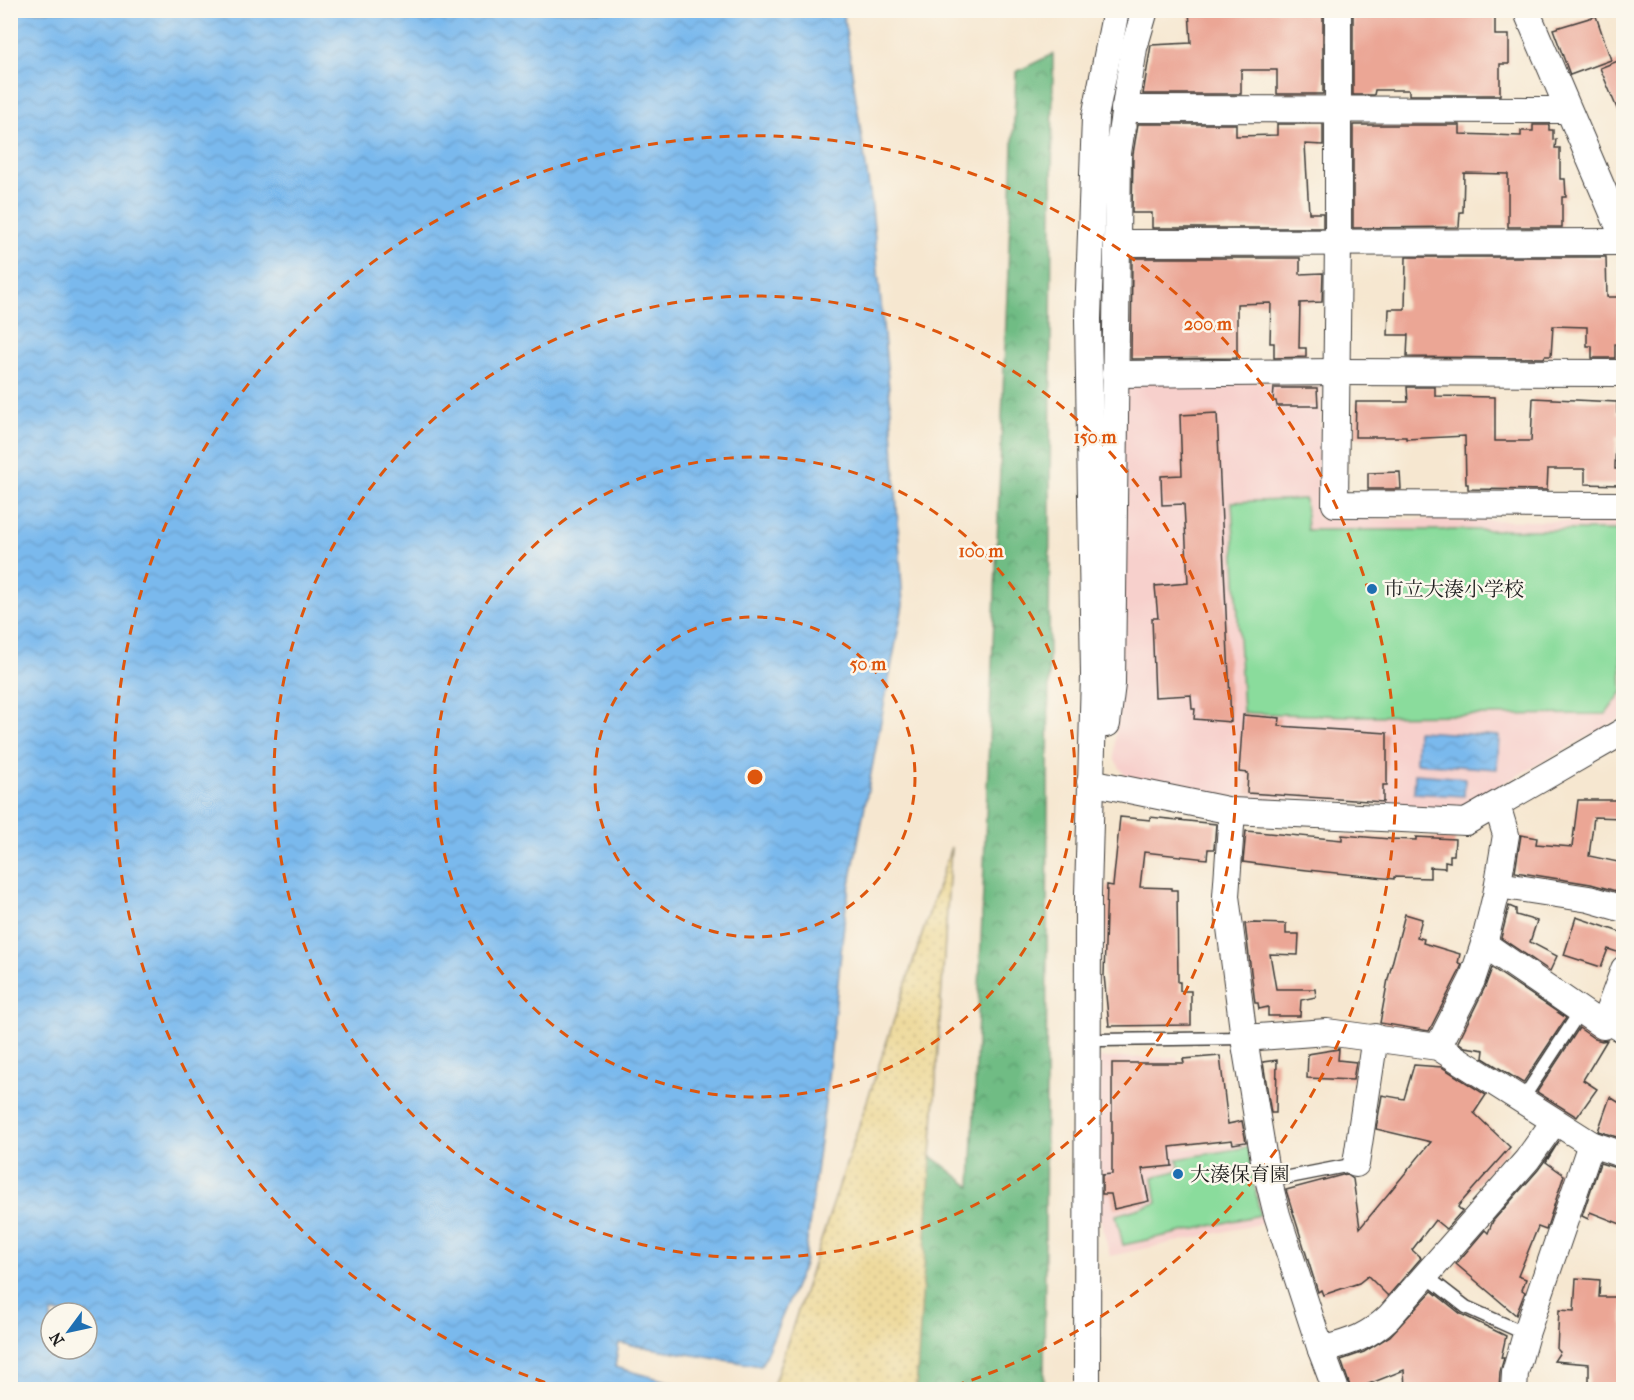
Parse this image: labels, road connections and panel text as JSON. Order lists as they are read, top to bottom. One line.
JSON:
{"places":["市立大湊小学校","大湊保育園"],"north":"bottom left","rings":["200 m","150 m","100 m","50 m"]}
